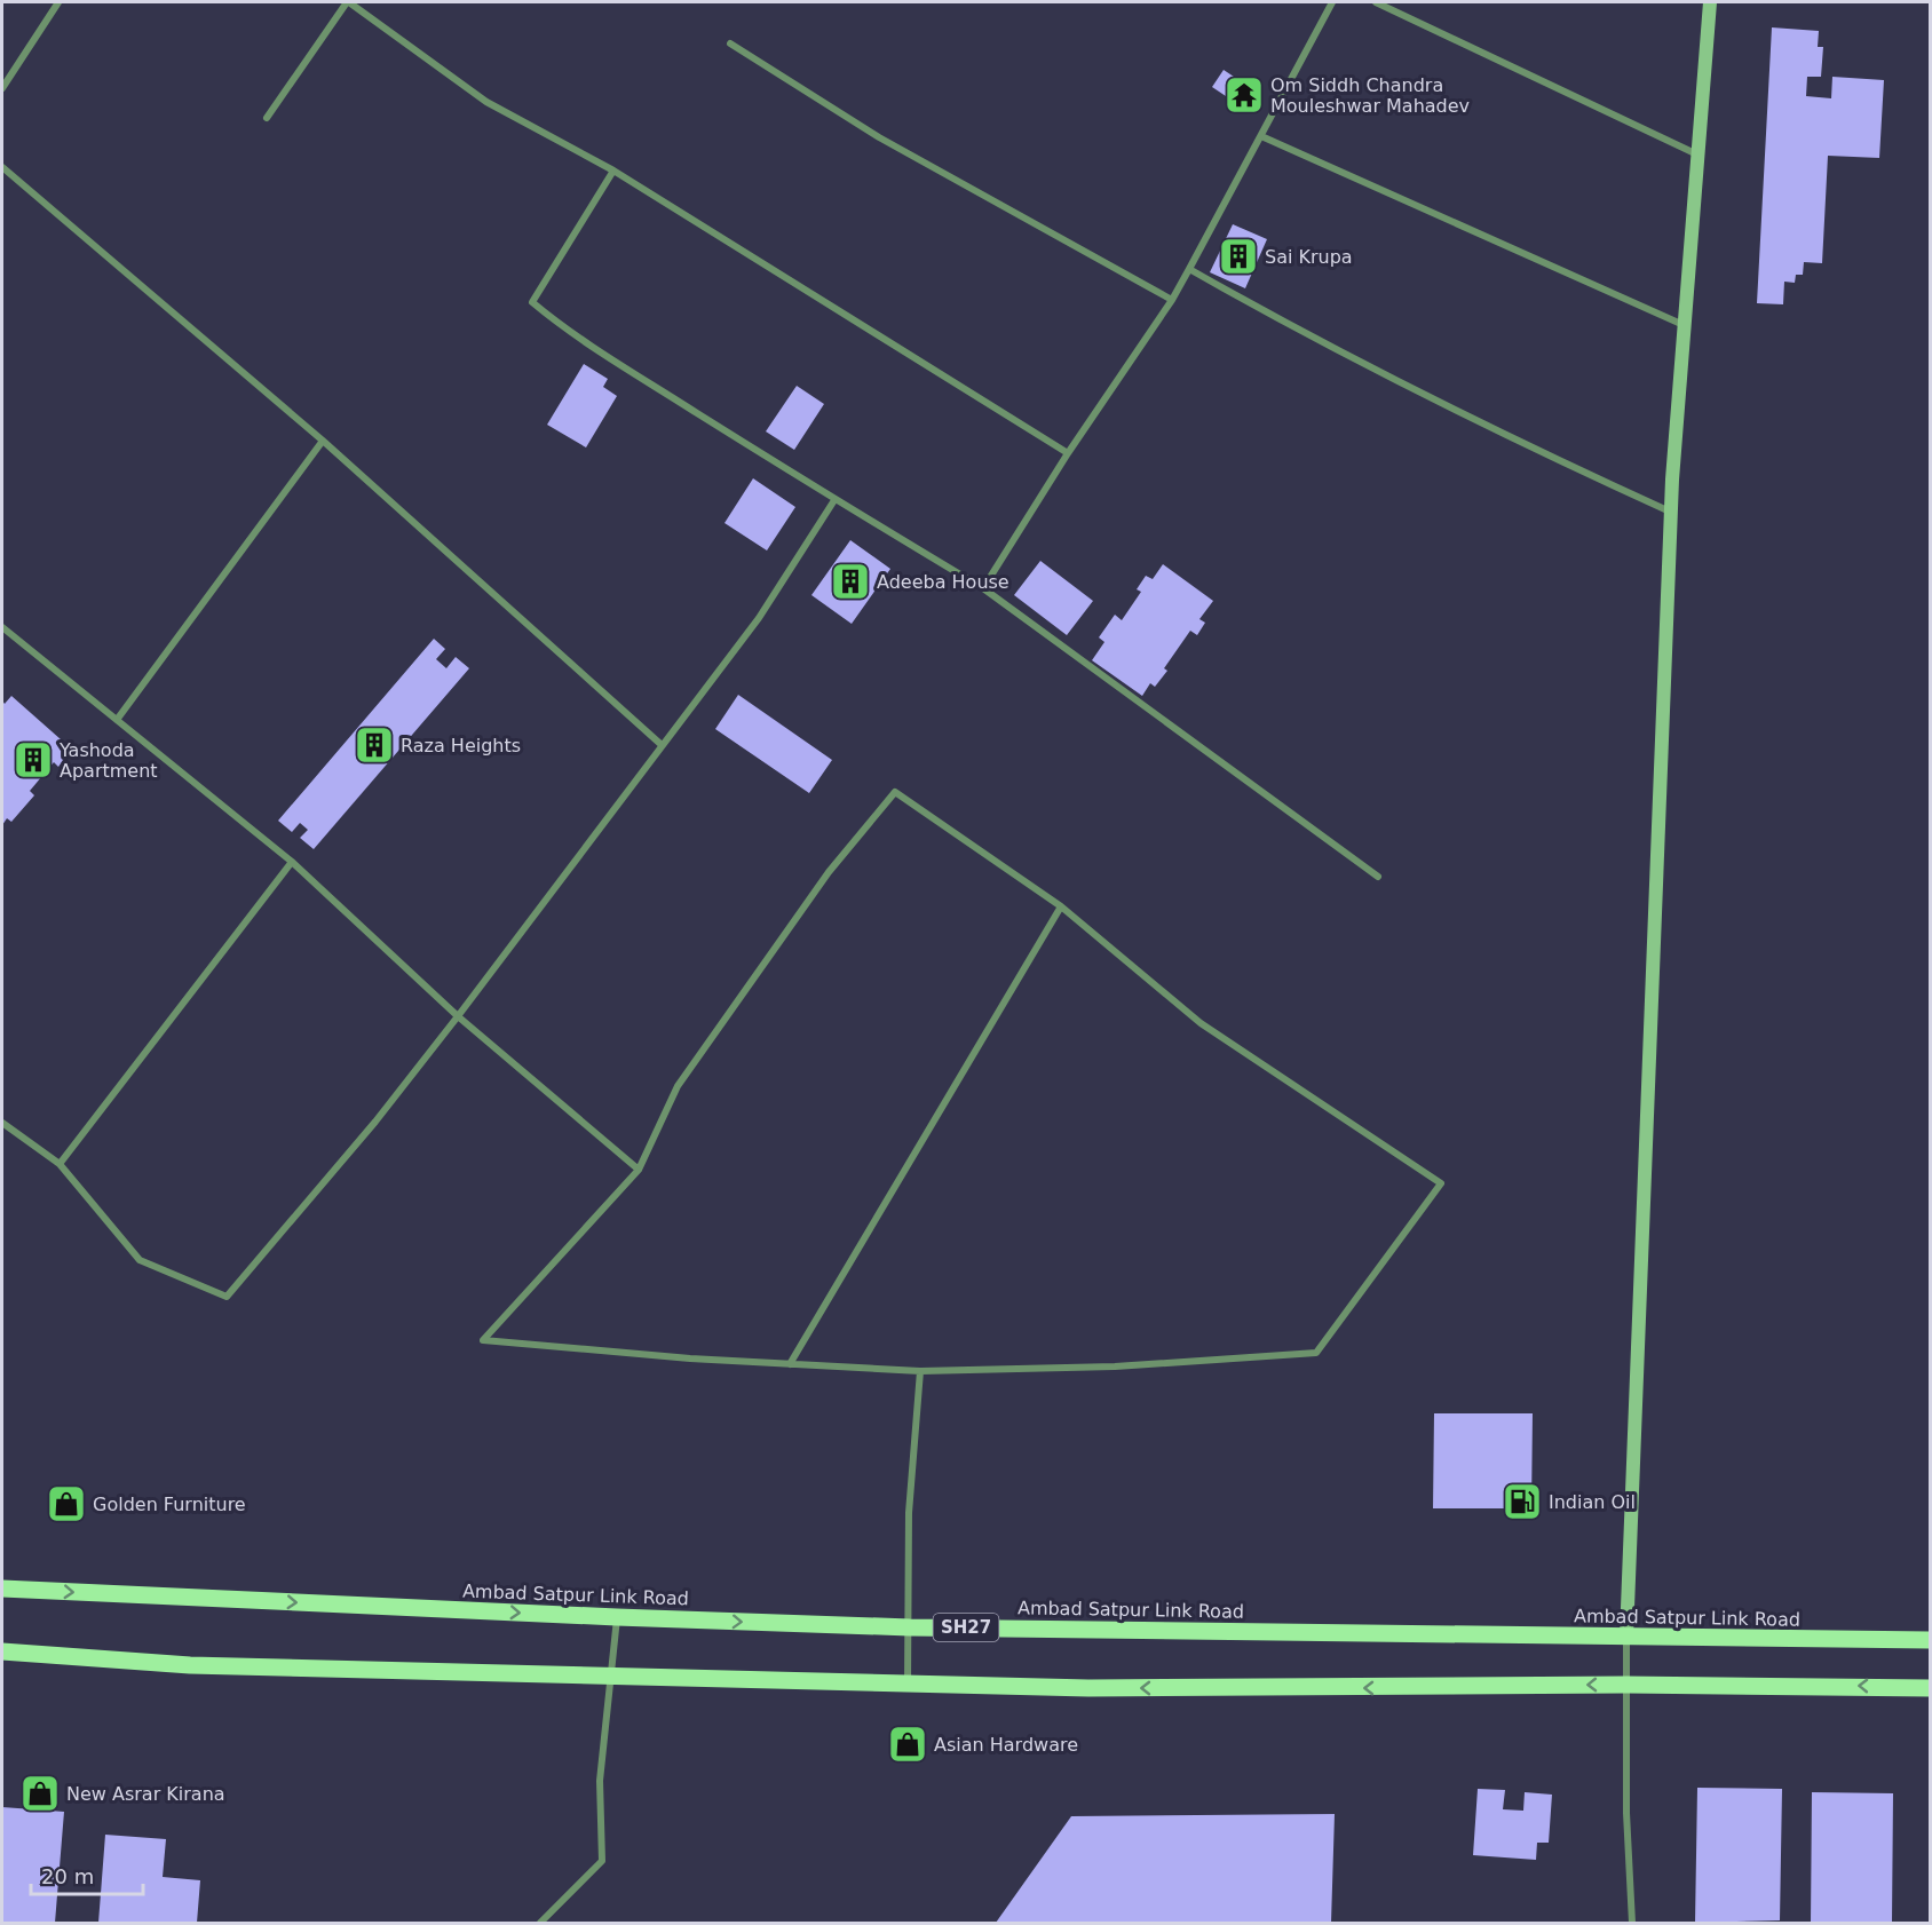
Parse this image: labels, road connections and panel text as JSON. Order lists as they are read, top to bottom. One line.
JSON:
{"streets":{"main road":["Ambad Satpur Link Road","SH27"]},"places":{"temple":["Om Siddh Chandra Mouleshwar Mahadev"],"building":["Sai Krupa","Adeeba House","Raza Heights","Yashoda Apartment"],"fuel station":["Indian Oil"],"shop":["Golden Furniture","Asian Hardware","New Asrar Kirana"]},"scale_bar":"20 m"}
